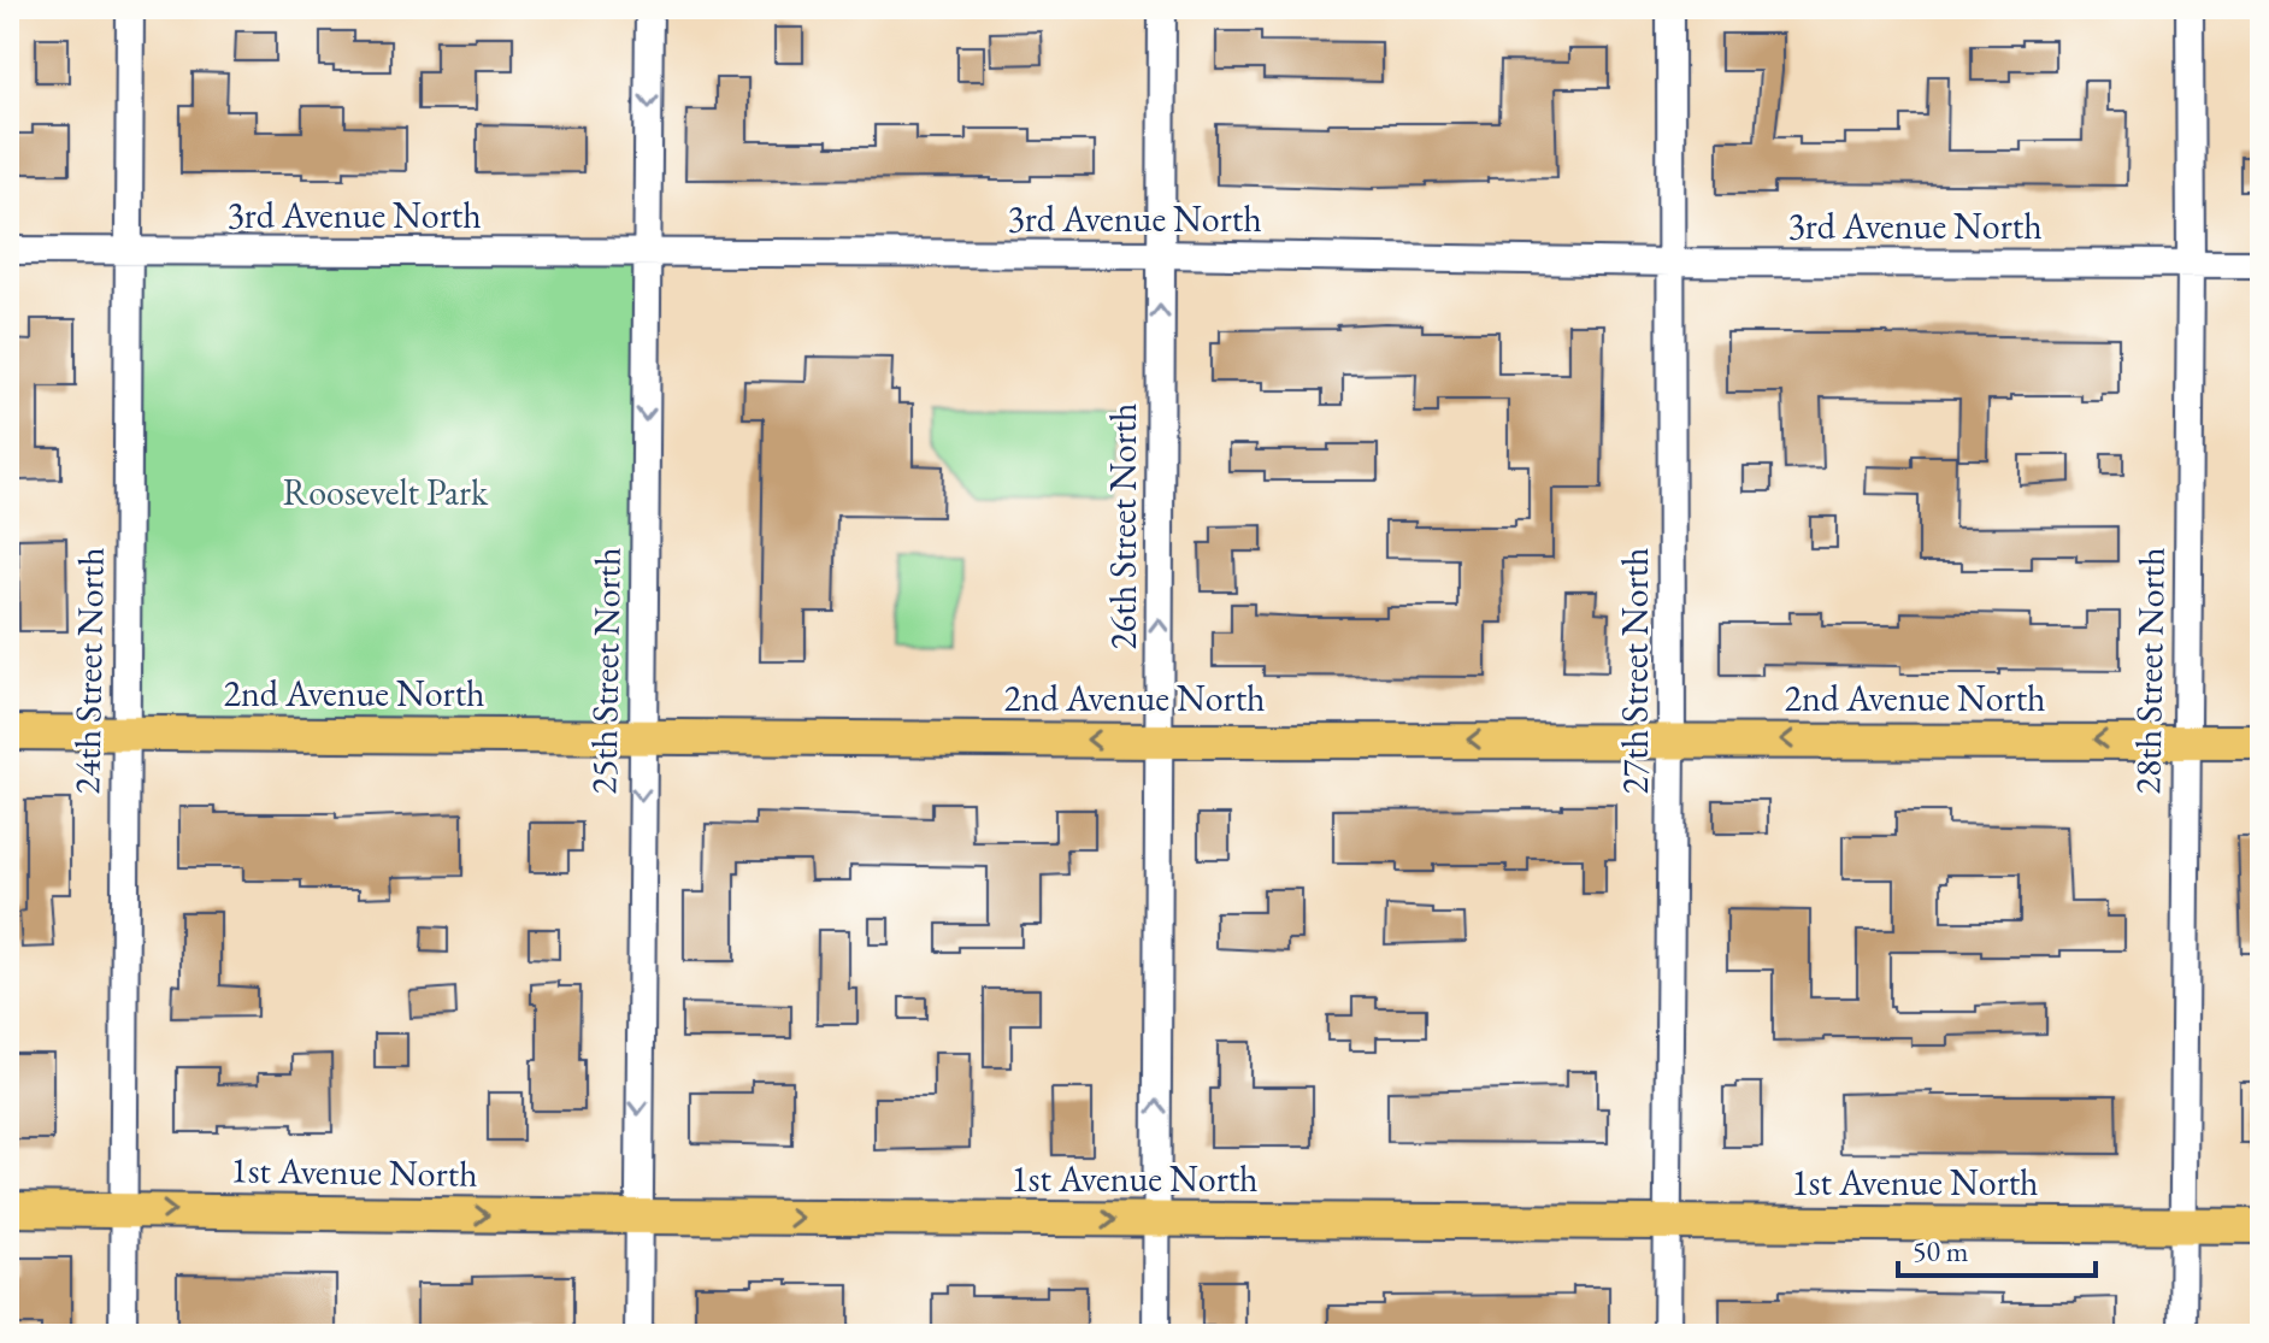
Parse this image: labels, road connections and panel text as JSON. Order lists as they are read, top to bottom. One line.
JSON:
{"streets":{"main road":["2nd Avenue North","1st Avenue North"],"street":["3rd Avenue North","26th Street North","24th Street North","25th Street North","27th Street North","28th Street North"]},"crossings":[["3rd Avenue North","26th Street North"],["3rd Avenue North","24th Street North"],["3rd Avenue North","25th Street North"],["3rd Avenue North","27th Street North"],["3rd Avenue North","28th Street North"],["26th Street North","2nd Avenue North"],["26th Street North","1st Avenue North"],["24th Street North","2nd Avenue North"],["24th Street North","1st Avenue North"],["25th Street North","2nd Avenue North"],["25th Street North","1st Avenue North"],["27th Street North","2nd Avenue North"],["27th Street North","1st Avenue North"],["28th Street North","2nd Avenue North"],["28th Street North","1st Avenue North"]],"one_way":["26th Street North","25th Street North","2nd Avenue North","1st Avenue North"],"parks":["Roosevelt Park"],"scale_bar":"50 m"}
